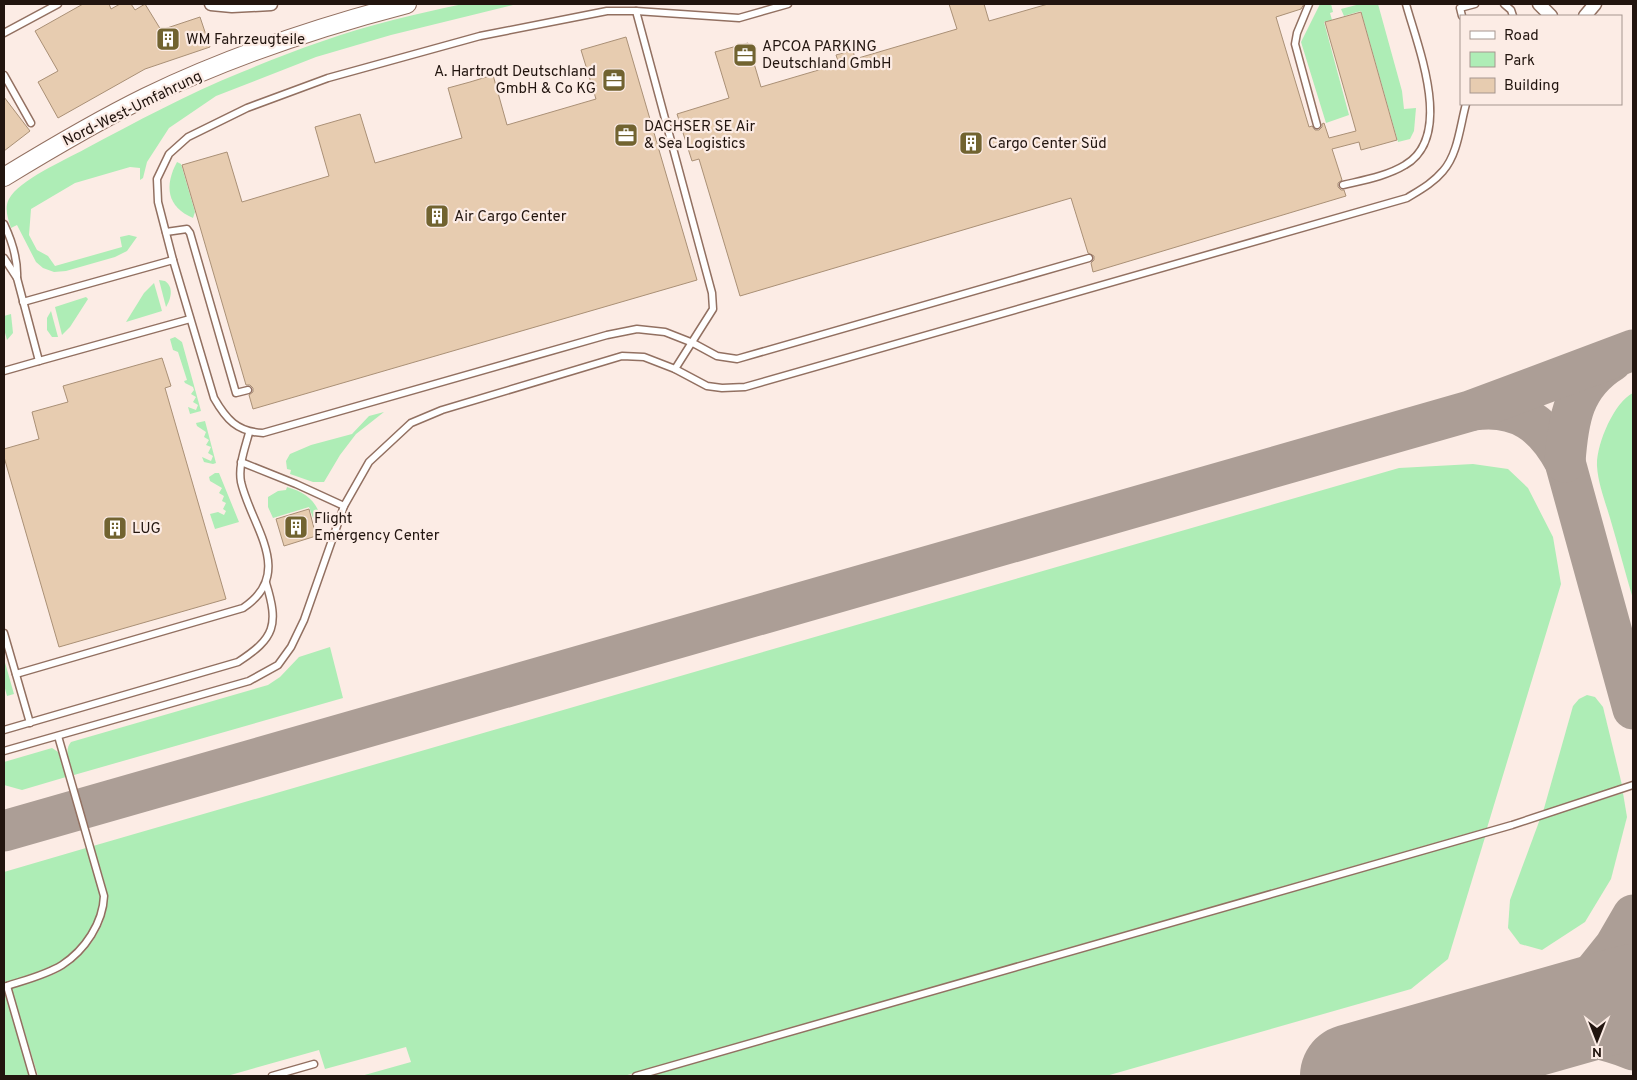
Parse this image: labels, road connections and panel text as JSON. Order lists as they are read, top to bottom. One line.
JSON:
{"streets":{"main road":["Nord-West-Umfahrung"]},"places":{"building":["WM Fahrzeugteile","Cargo Center Süd","Air Cargo Center","Flight Emergency Center","LUG"],"office":["APCOA PARKING Deutschland GmbH","A. Hartrodt Deutschland GmbH & Co KG","DACHSER SE Air & Sea Logistics"]},"legend":["Road","Park","Building"],"north":"bottom"}
